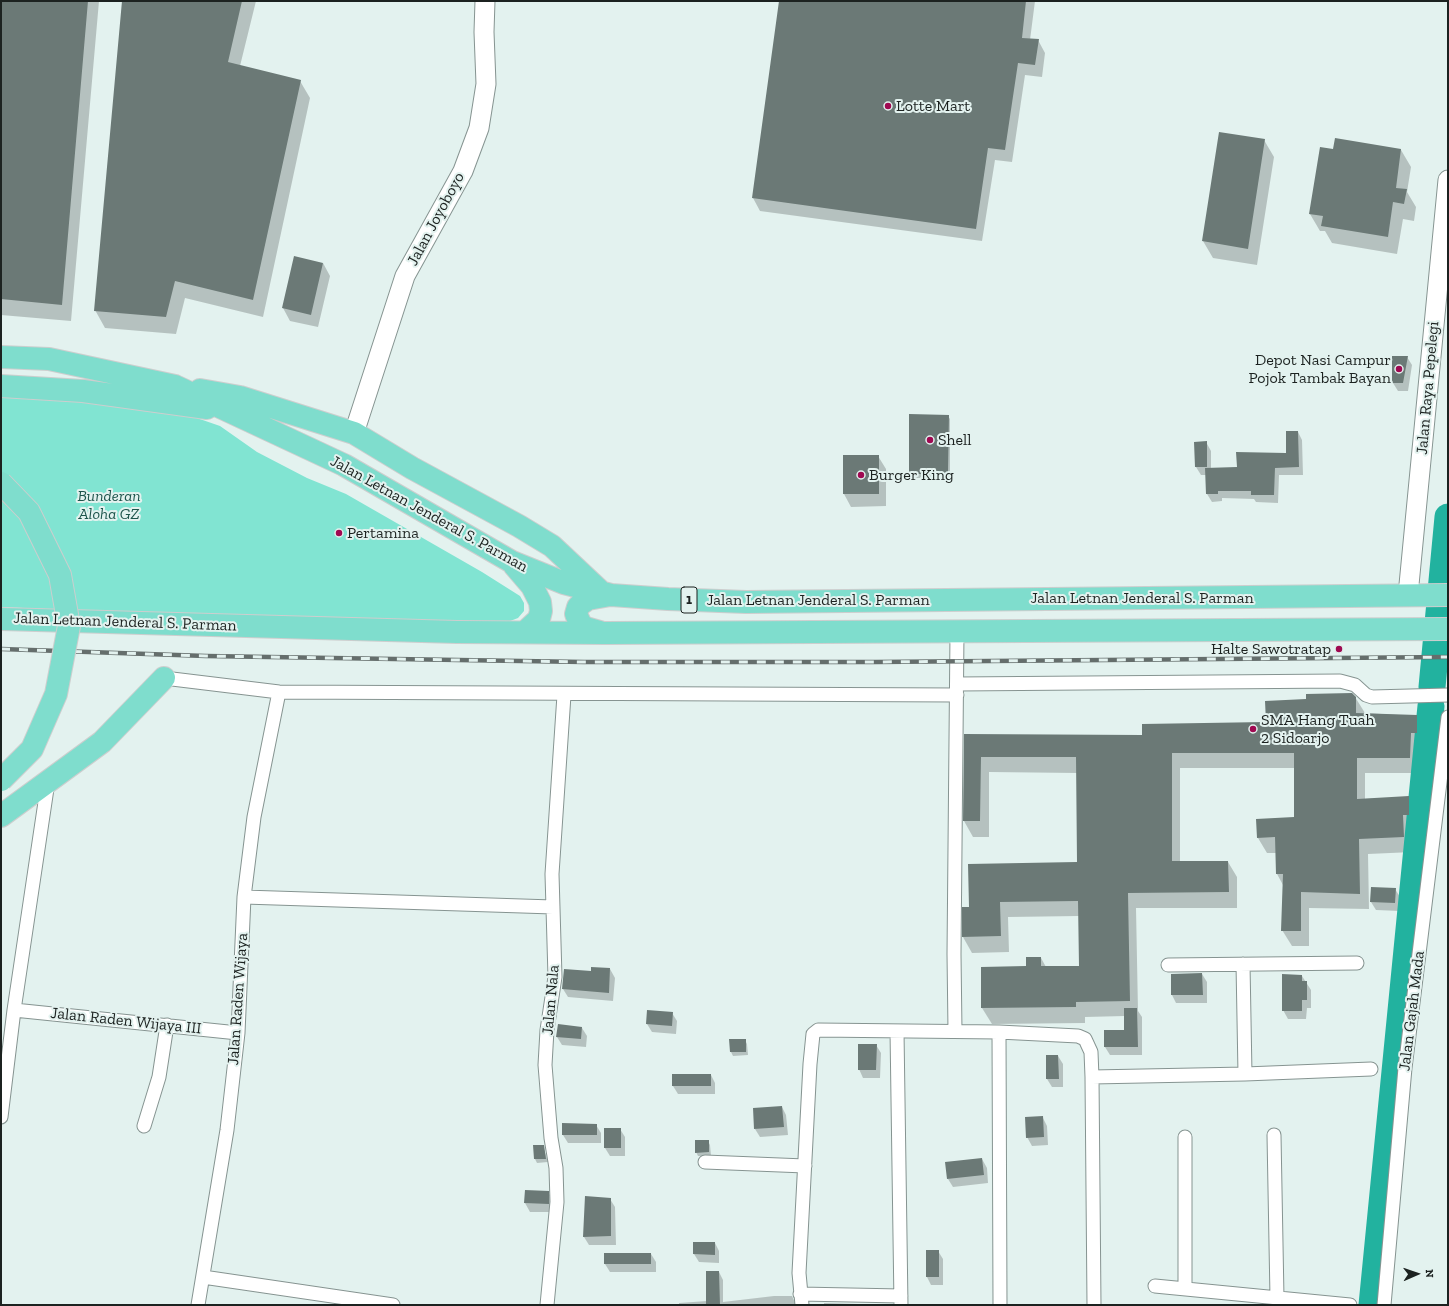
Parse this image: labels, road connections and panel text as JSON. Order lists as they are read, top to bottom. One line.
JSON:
{"streets":{"highway":["Jalan Letnan Jenderal S. Parman","1"],"street":["Jalan Joyoboyo","Jalan Raya Pepelegi","Jalan Raden Wijaya","Jalan Nala","Jalan Gajah Mada","Jalan Raden Wijaya III"]},"crossings":[["Jalan Raya Pepelegi","Jalan Letnan Jenderal S. Parman"],["Jalan Raden Wijaya","Jalan Raden Wijaya III"]],"parks":["Bunderan Aloha GZ"],"places":["Lotte Mart","Depot Nasi Campur Pojok Tambak Bayan","Shell","Burger King","Pertamina","Halte Sawotratap","SMA Hang Tuah 2 Sidoarjo"],"north":"right"}
